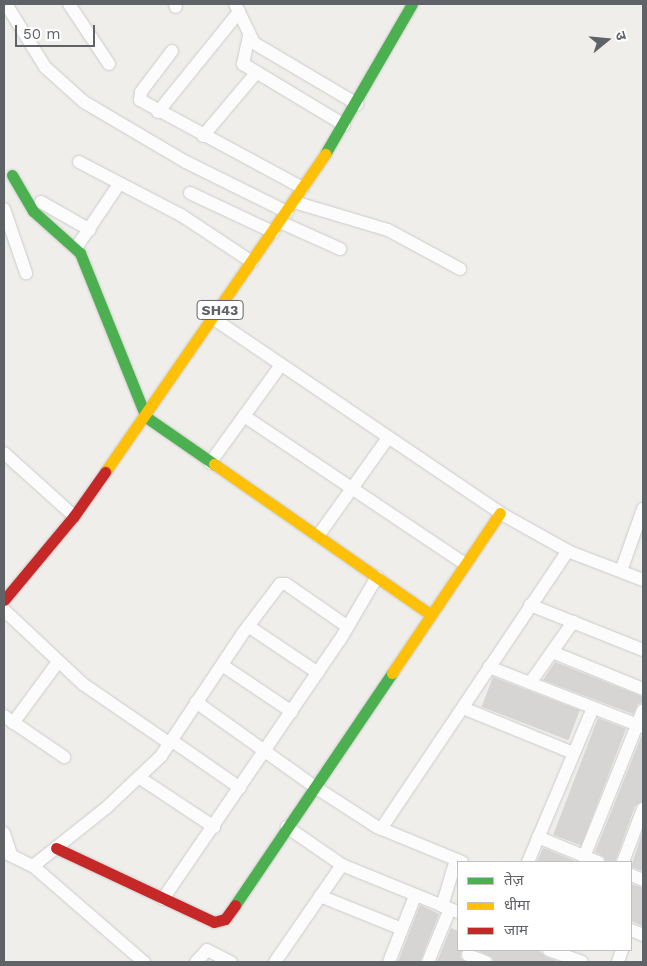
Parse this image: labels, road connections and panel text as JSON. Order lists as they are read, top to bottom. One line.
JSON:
{"streets":{"street":["SH43"]},"legend":["तेज़","धीमा","जाम"],"scale_bar":"50 m","north":"right"}
